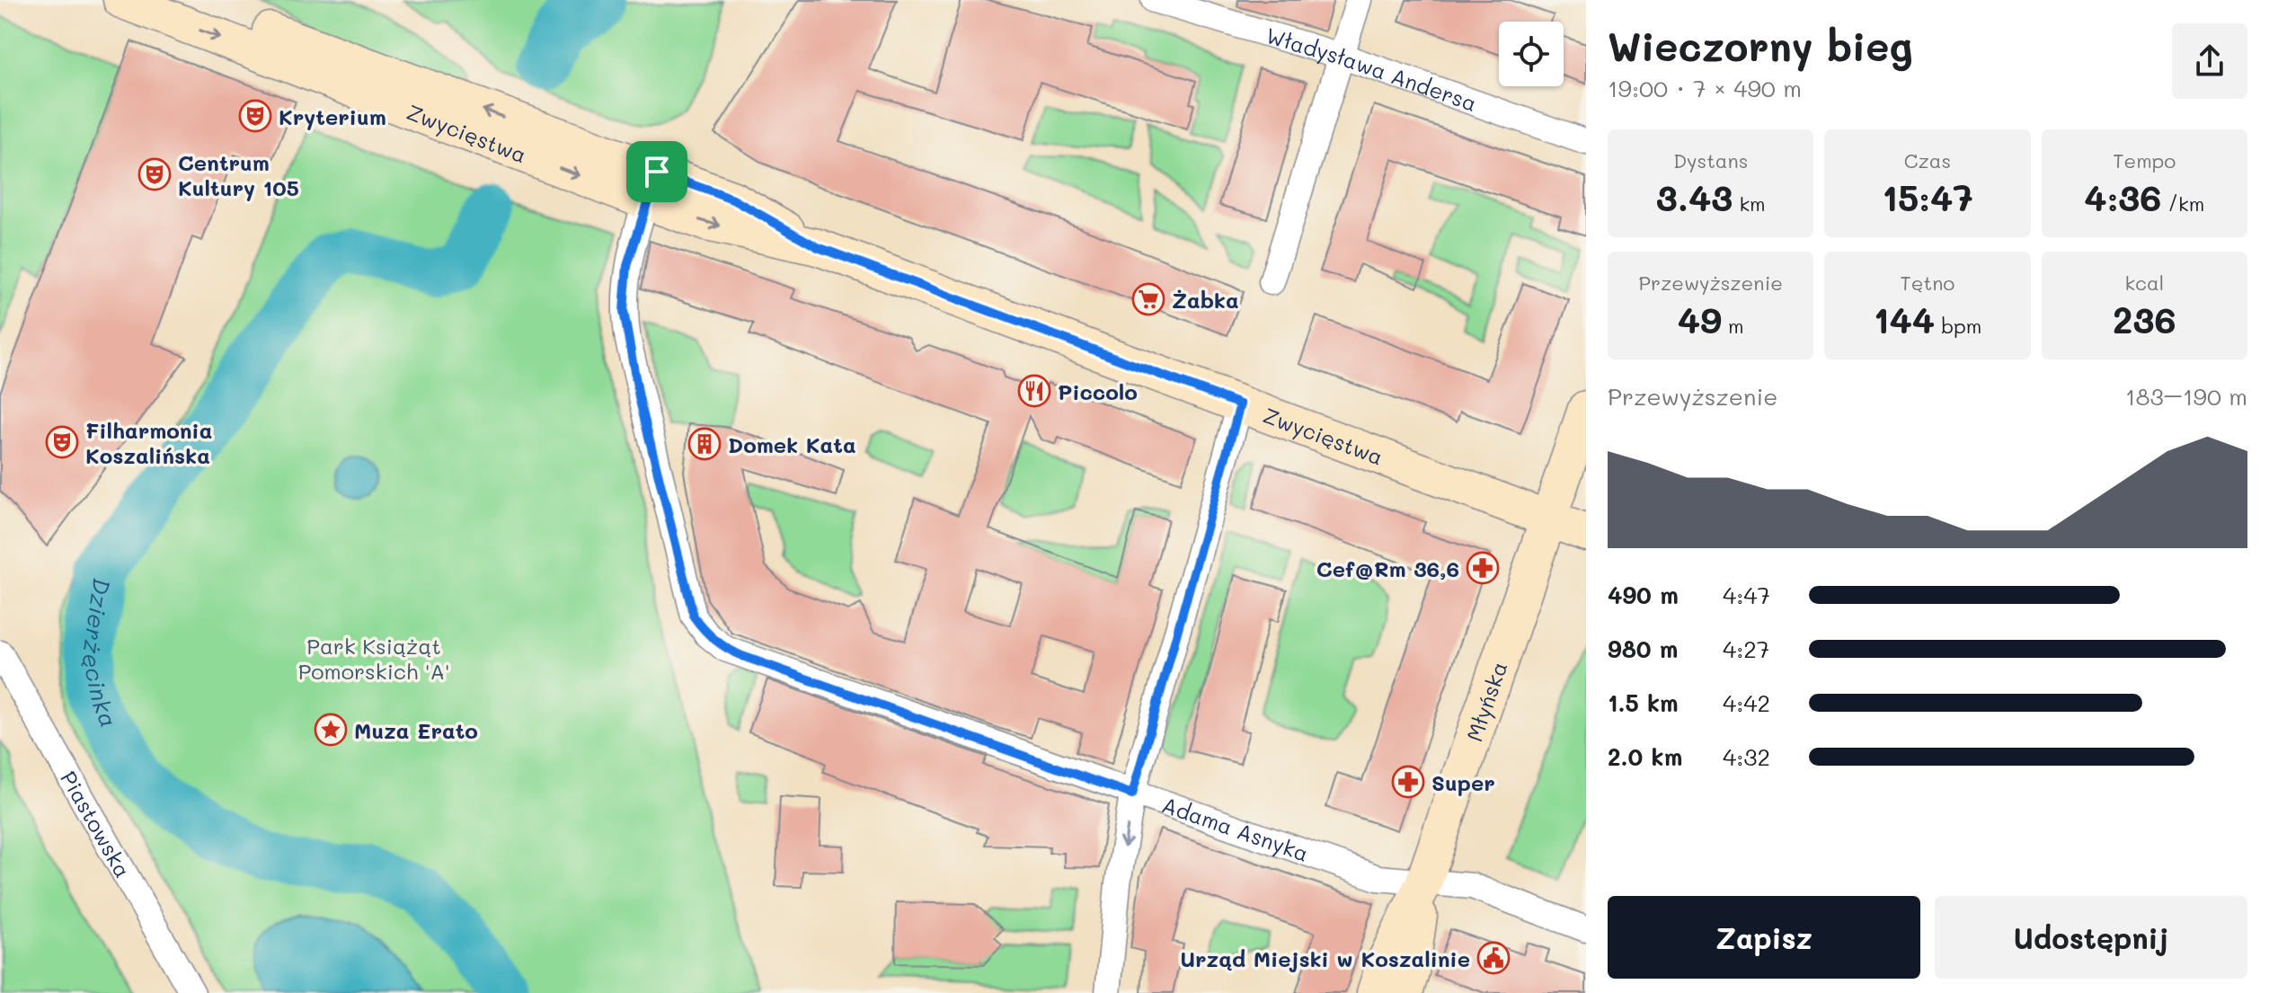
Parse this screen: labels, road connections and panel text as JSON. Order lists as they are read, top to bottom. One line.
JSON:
{"streets":{"street":["Władysława Andersa","Zwycięstwa","Młyńska","Piastowska","Adama Asnyka"]},"crossings":[["Zwycięstwa","Młyńska"],["Zwycięstwa","Adama Asnyka"],["Młyńska","Adama Asnyka"]],"water":["Dzierżęcinka"],"parks":["Park Książąt Pomorskich 'A'"],"places":{"theatre":["Kryterium","Centrum Kultury 105","Filharmonia Koszalińska"],"supermarket":["Żabka"],"restaurant":["Piccolo"],"building":["Domek Kata"],"pharmacy":["Cef@Rm 36,6","Super"],"place":["Muza Erato"],"public building":["Urząd Miejski w Koszalinie"]},"page":{"heading":["Wieczorny bieg","19:00 · 7 × 490 m"],"stats":[["Dystans","3.43 km"],["Czas","15:47"],["Tempo","4:36 /km"],["Przewyższenie","49 m"],["Tętno","144 bpm"],["kcal","236"]],"chart":["Przewyższenie","183–190 m"],"list":[{"name":"490 m","note":"4:47"},{"name":"980 m","note":"4:27"},{"name":"1.5 km","note":"4:42"},{"name":"2.0 km","note":"4:32"}],"buttons":["Zapisz","Udostępnij"]}}
